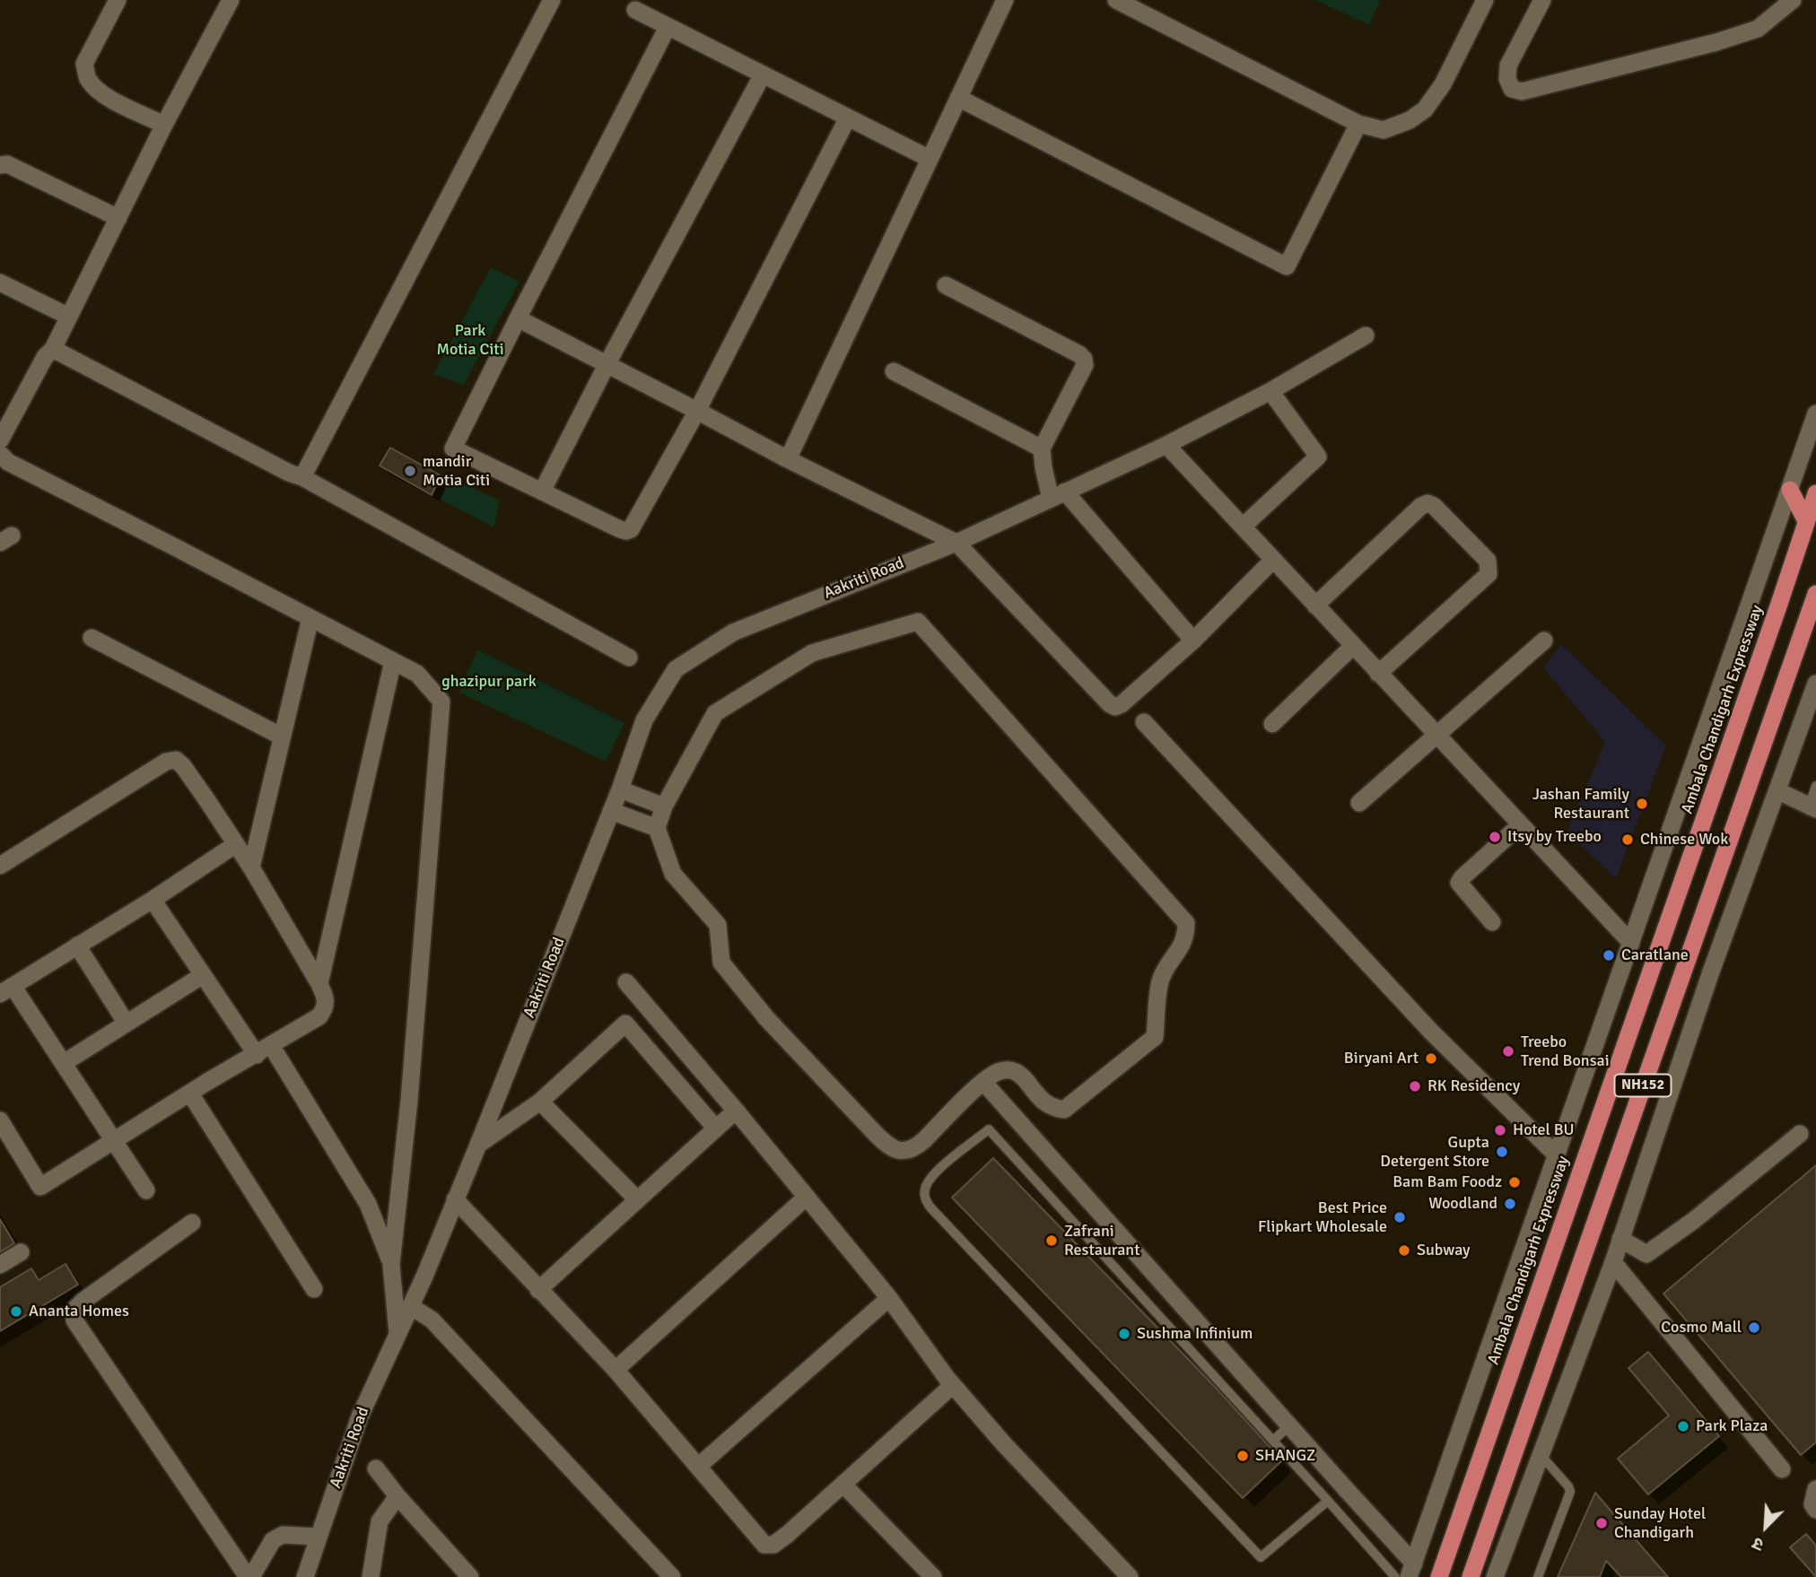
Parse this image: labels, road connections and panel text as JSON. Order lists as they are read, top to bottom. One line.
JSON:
{"streets":{"highway":["Ambala Chandigarh Expressway","NH152"],"street":["Aakriti Road"]},"parks":["Park Motia Citi","ghazipur park"],"places":["mandir Motia Citi","Jashan Family Restaurant","Itsy by Treebo","Chinese Wok","Caratlane","Treebo Trend Bonsai","Biryani Art","RK Residency","Hotel BU","Gupta Detergent Store","Bam Bam Foodz","Woodland","Best Price Flipkart Wholesale","Zafrani Restaurant","Subway","Ananta Homes","Cosmo Mall","Sushma Infinium","Park Plaza","SHANGZ","Sunday Hotel Chandigarh"],"north":"bottom left"}
